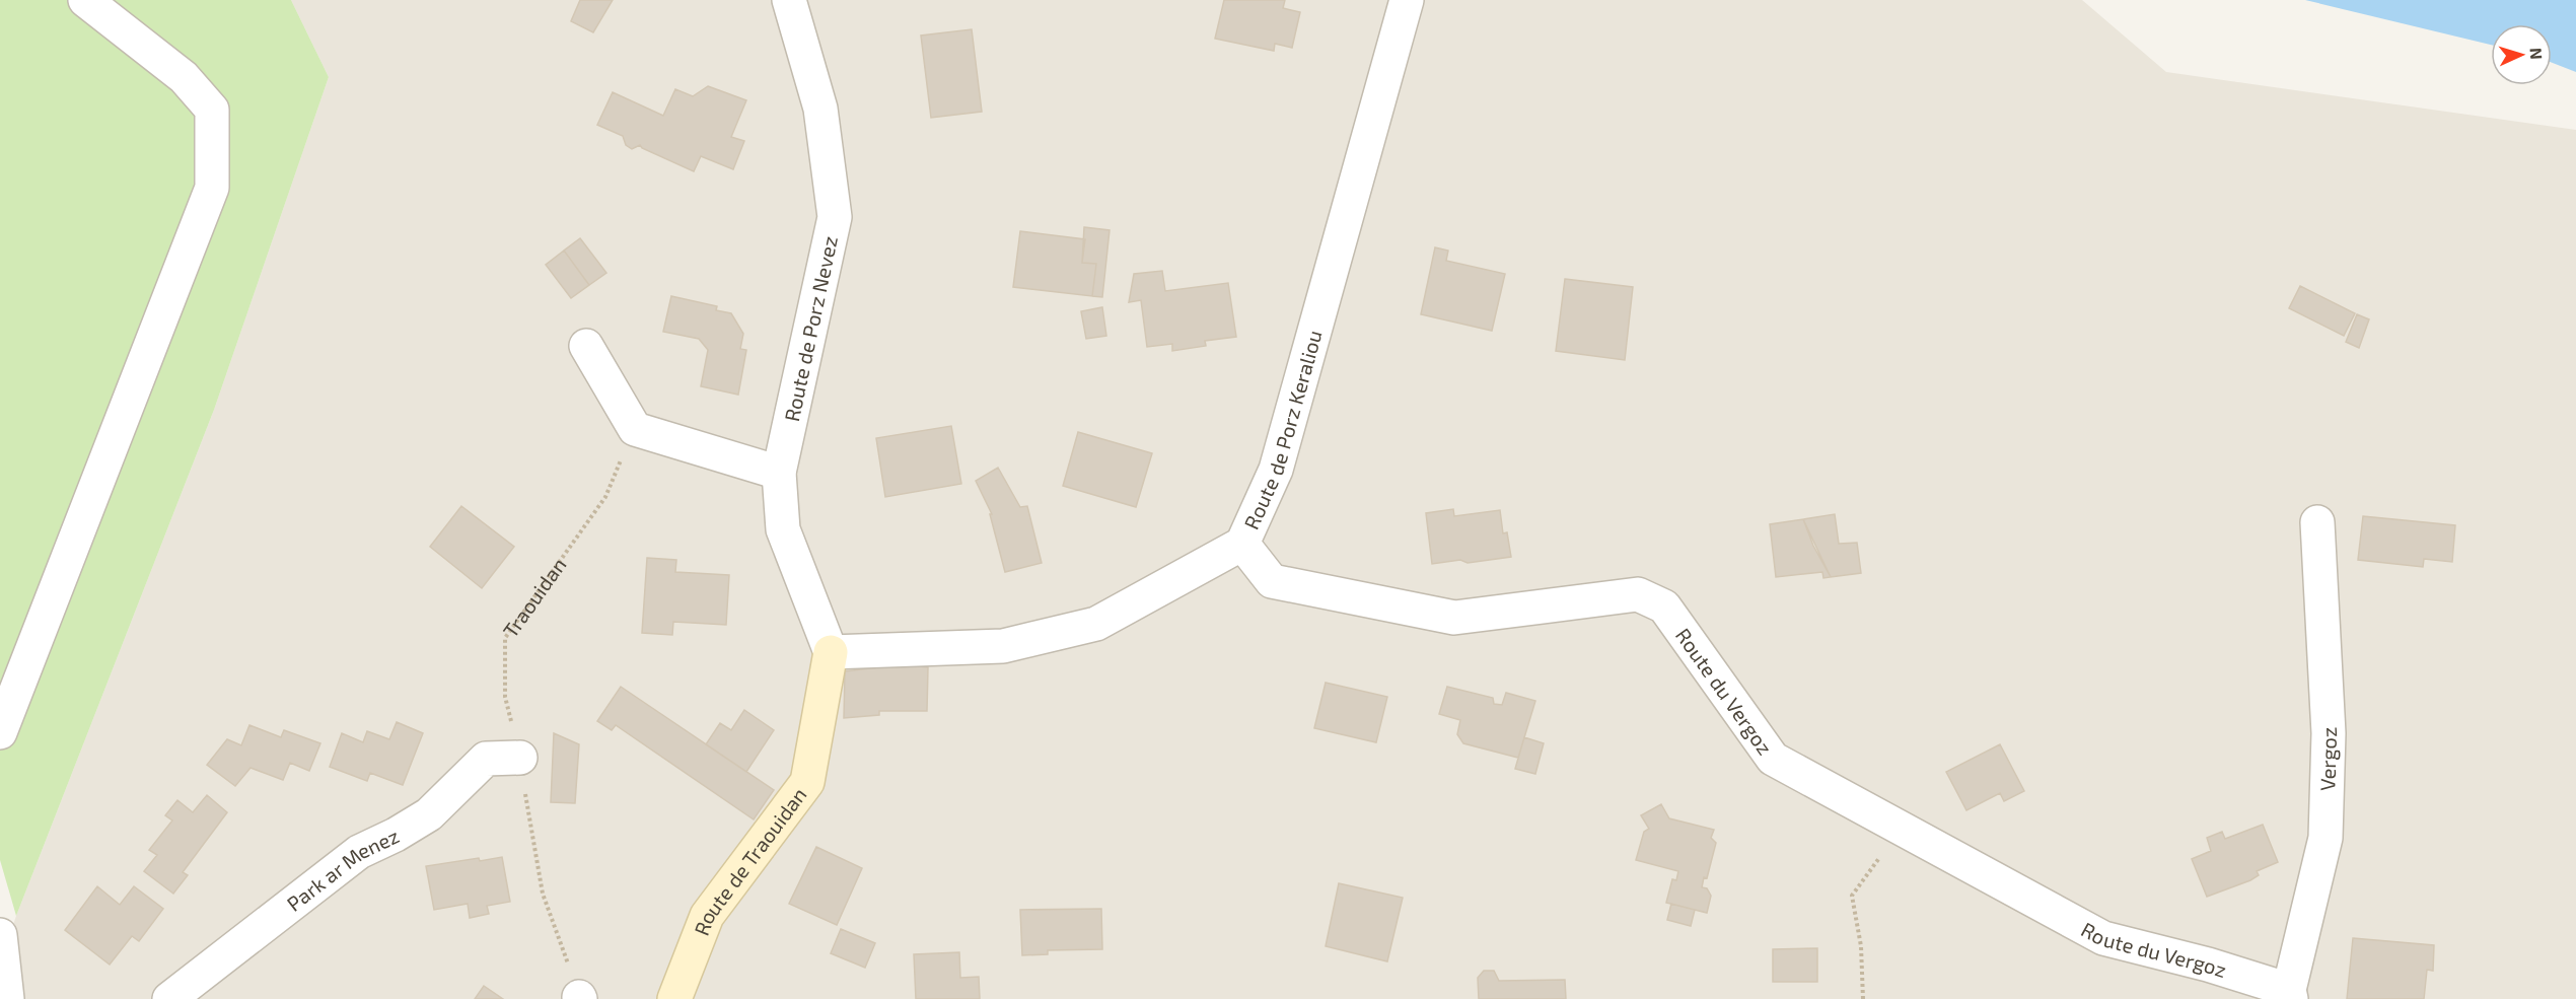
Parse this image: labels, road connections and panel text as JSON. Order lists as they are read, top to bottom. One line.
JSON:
{"streets":{"street":["Route de Porz Nevez","Route de Porz Keraliou","Route du Vergoz","Vergoz","Route de Traouidan","Park ar Menez"],"path":["Traouidan"]},"crossings":[["Route de Porz Nevez","Route de Porz Keraliou"],["Route de Porz Nevez","Route de Traouidan"],["Route de Porz Keraliou","Route du Vergoz"],["Route de Porz Keraliou","Route de Traouidan"],["Traouidan","Park ar Menez"],["Route du Vergoz","Vergoz"]],"north":"right"}
